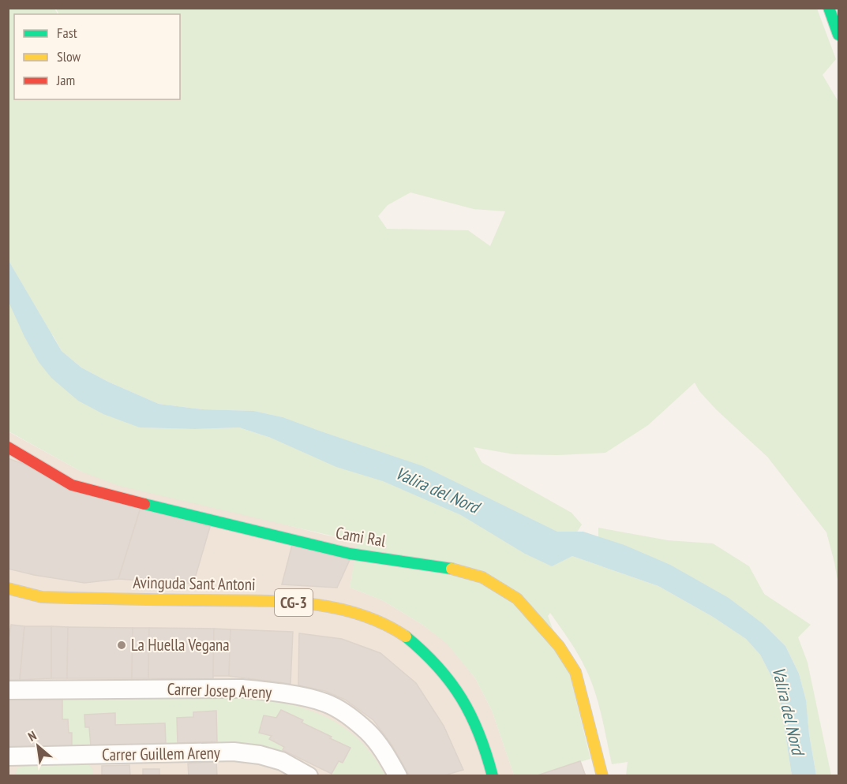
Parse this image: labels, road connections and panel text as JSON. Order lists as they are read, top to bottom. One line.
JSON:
{"streets":{"main road":["Cami Ral","Avinguda Sant Antoni","CG-3"],"street":["Carrer Josep Areny","Carrer Guillem Areny"]},"water":["Valira del Nord"],"places":["La Huella Vegana"],"legend":["Fast","Slow","Jam"],"north":"top left"}
